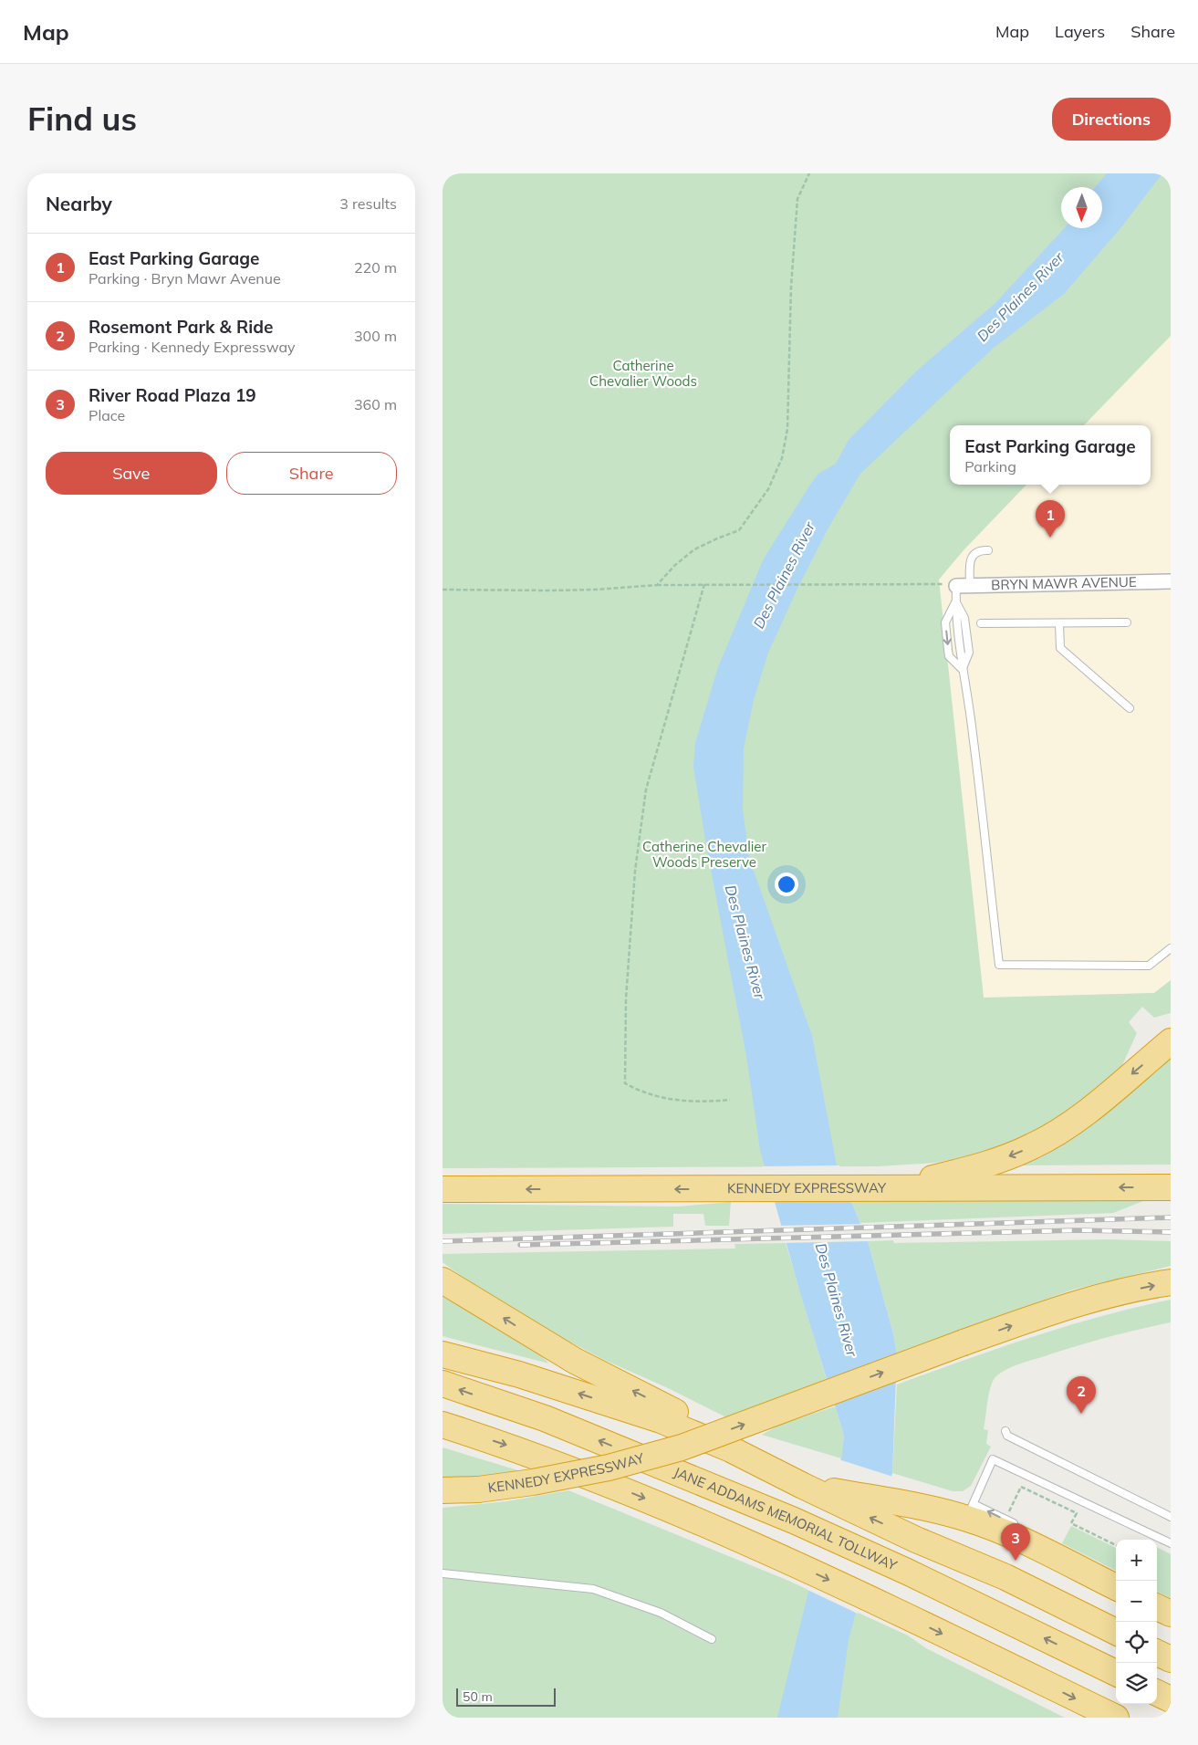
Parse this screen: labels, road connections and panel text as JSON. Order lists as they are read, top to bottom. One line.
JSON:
{"streets":{"highway":["KENNEDY EXPRESSWAY","JANE ADDAMS MEMORIAL TOLLWAY"],"street":["BRYN MAWR AVENUE"]},"water":["Des Plaines River"],"parks":["Catherine Chevalier Woods","Catherine Chevalier Woods Preserve"],"scale_bar":"50 m","north":"bottom","page":{"header":"Map","nav":["Map","Layers","Share"],"buttons":["Directions",["Save","Share"]],"title":"Find us","heading":["Nearby","3 results"],"list":[{"mark":"1","name":"East Parking Garage","note":"Parking · Bryn Mawr Avenue","value":"220 m"},{"mark":"2","name":"Rosemont Park & Ride","note":"Parking · Kennedy Expressway","value":"300 m"},{"mark":"3","name":"River Road Plaza 19","note":"Place","value":"360 m"}],"popup":["East Parking Garage","Parking"],"pins":["1","2","3"],"map_buttons":["+","−"],"scale":"50 m"}}
